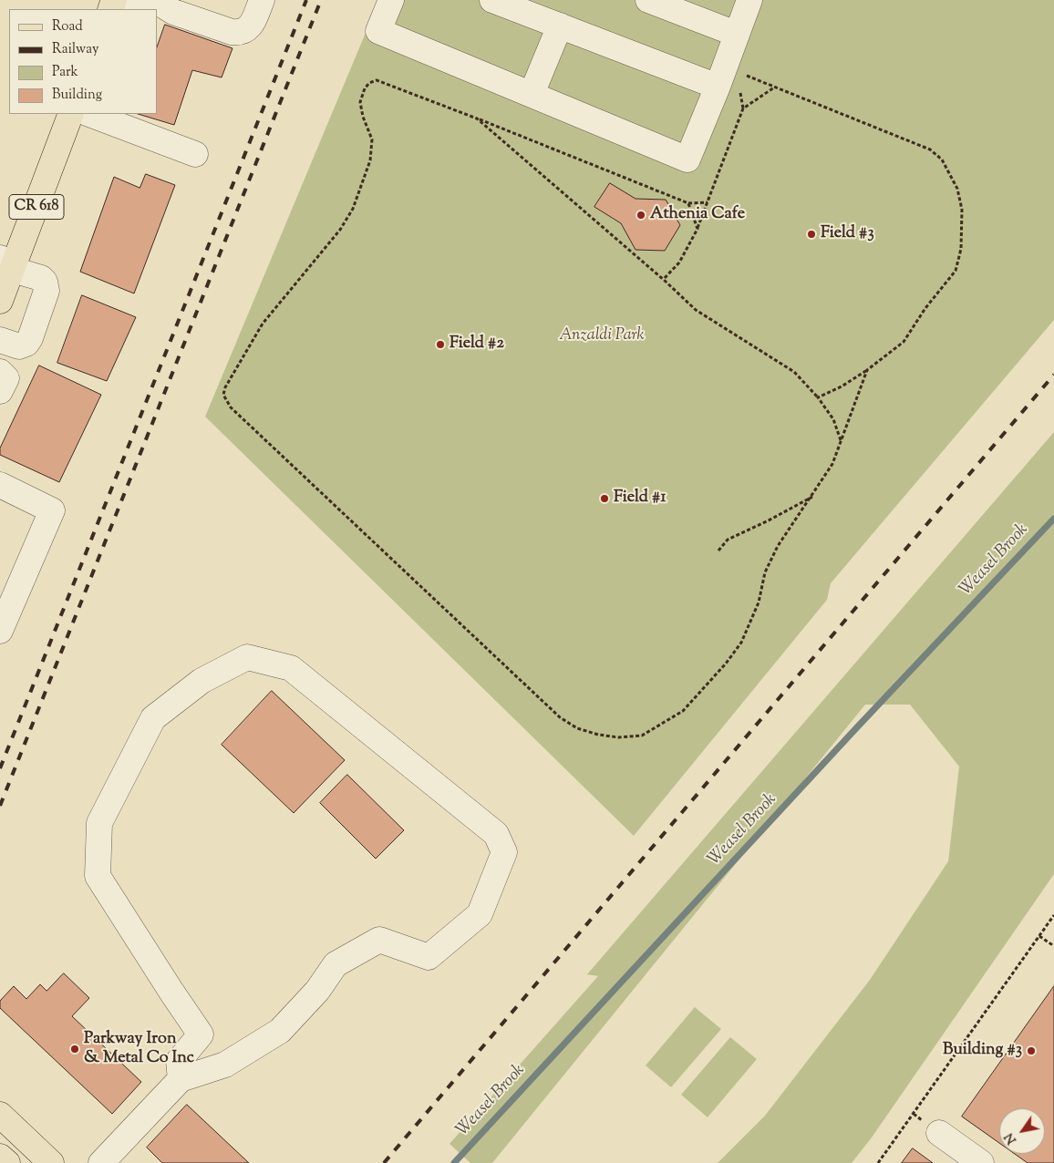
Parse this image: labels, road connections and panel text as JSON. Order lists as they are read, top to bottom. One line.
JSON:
{"streets":{"main road":["CR 618"]},"water":["Weasel Brook"],"parks":["Anzaldi Park"],"places":["Athenia Cafe","Field #3","Field #2","Field #1","Parkway Iron & Metal Co Inc","Building #3"],"legend":["Road","Railway","Park","Building"],"north":"bottom left"}
